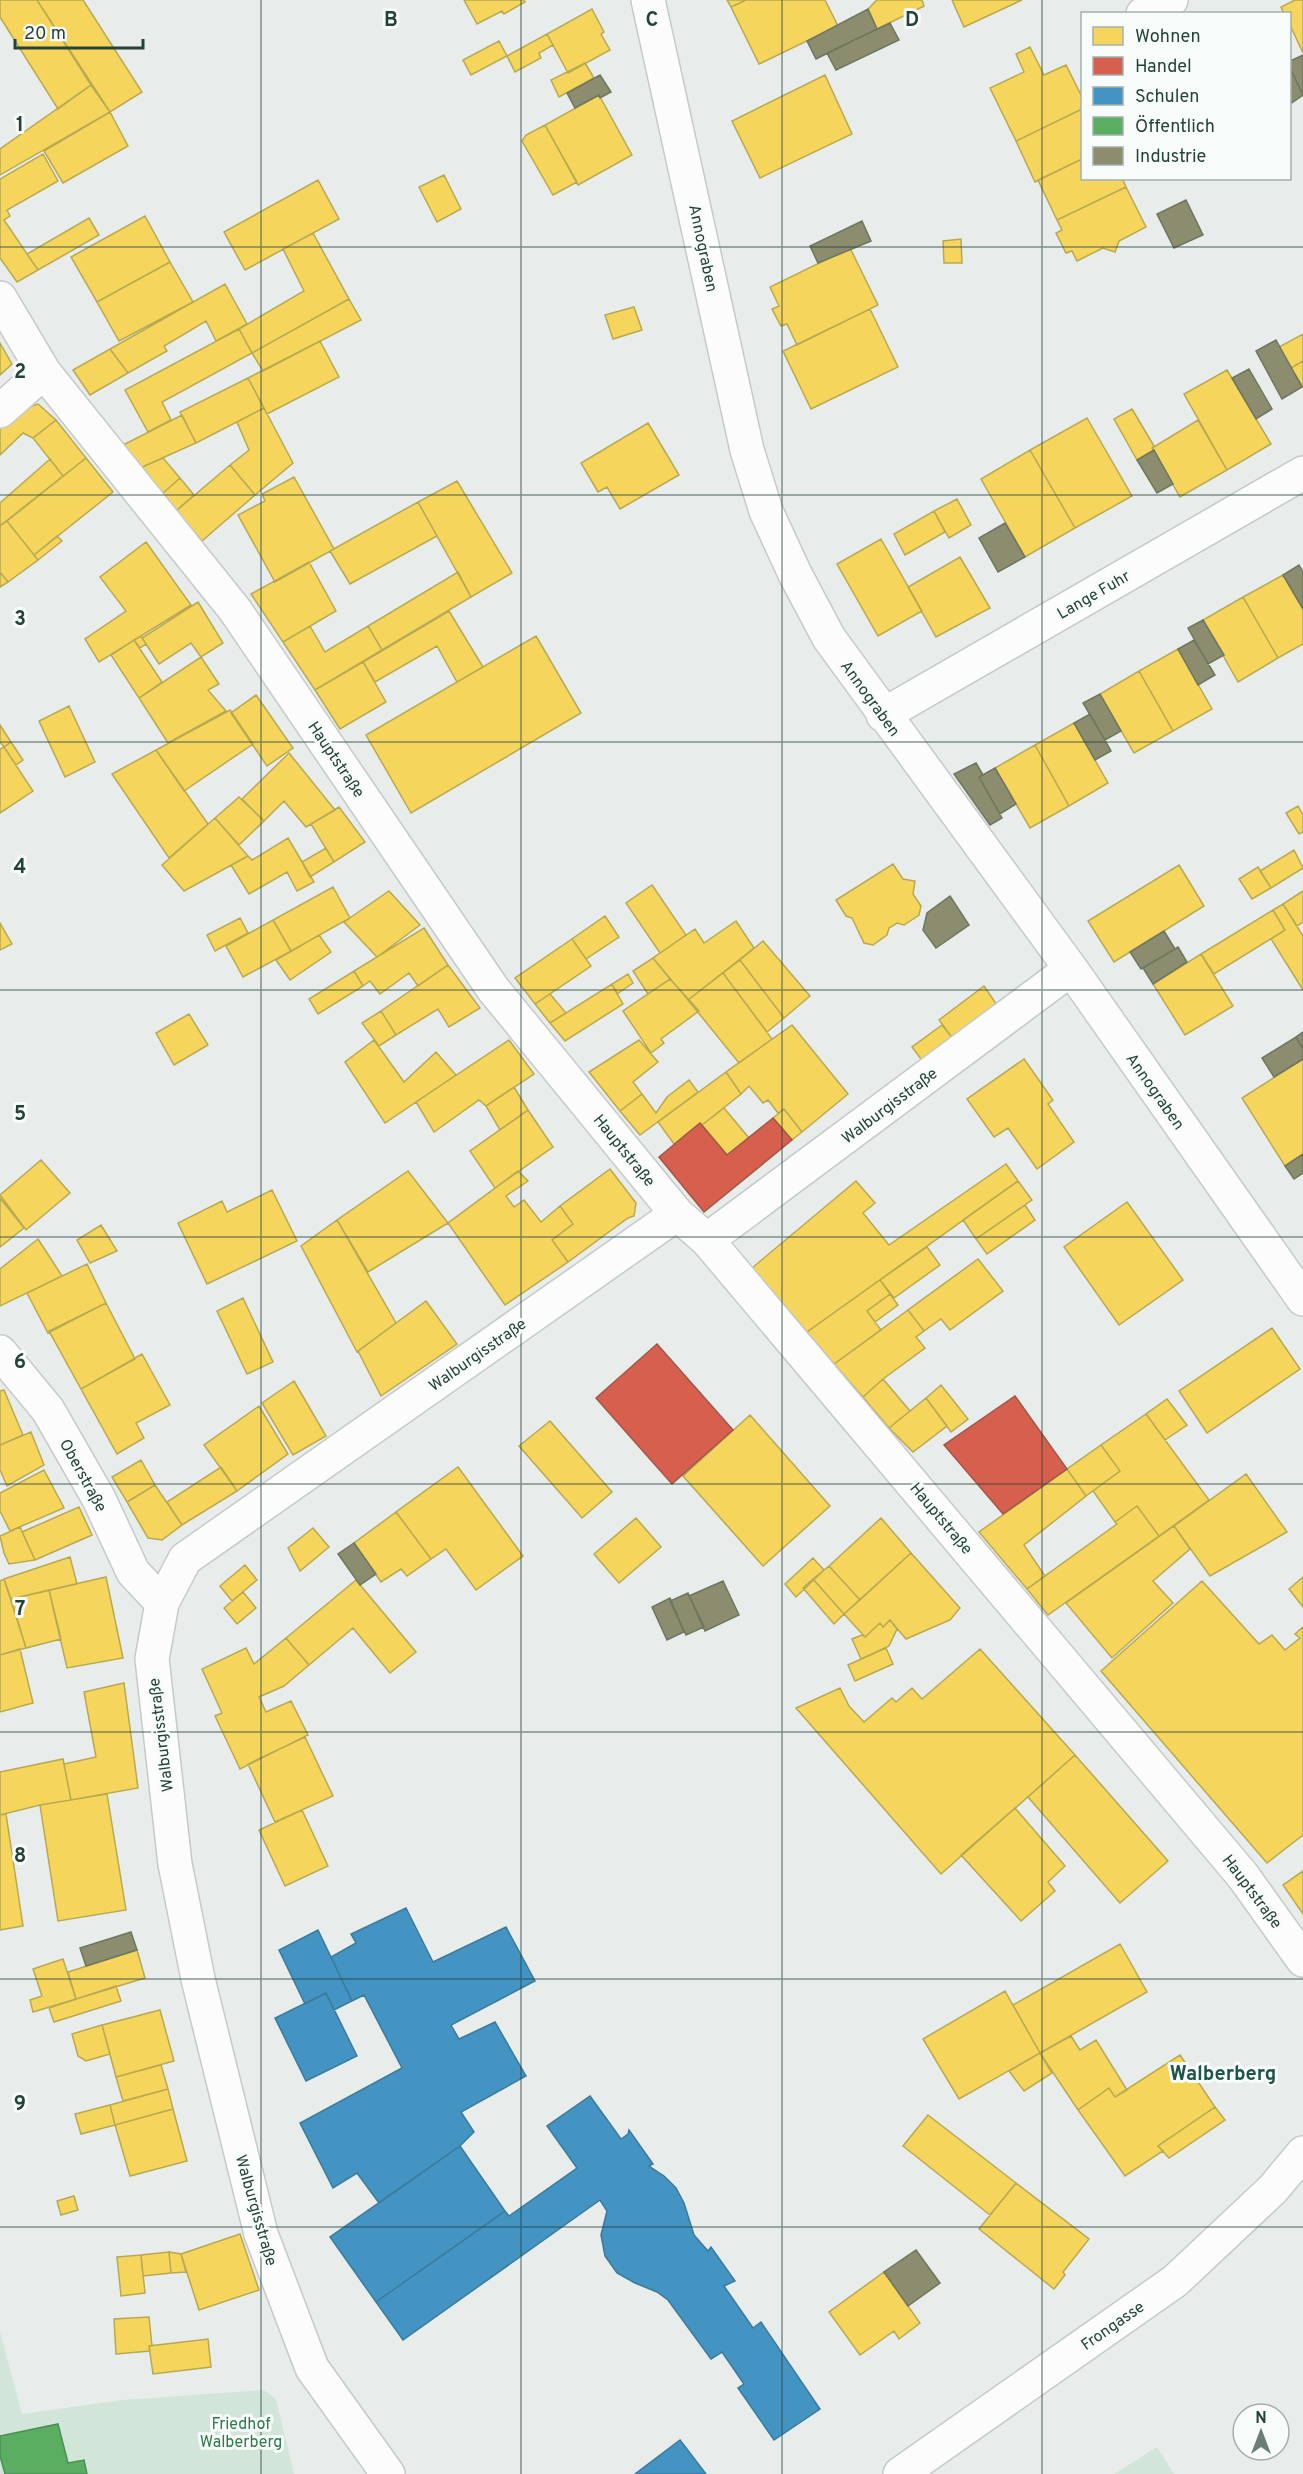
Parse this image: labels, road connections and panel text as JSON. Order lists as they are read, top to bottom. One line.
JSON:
{"streets":{"street":["Annograben","Lange Fuhr","Hauptstraße","Walburgisstraße","Oberstraße","Frongasse"]},"crossings":[["Annograben","Lange Fuhr"],["Annograben","Walburgisstraße"],["Hauptstraße","Walburgisstraße"],["Walburgisstraße","Oberstraße"]],"districts":["Walberberg"],"parks":["Friedhof Walberberg"],"legend":["Wohnen","Handel","Schulen","Öffentlich","Industrie"],"scale_bar":"20 m","north":"top","grid":{"columns":["B","C","D"],"rows":["1","2","3","4","5","6","7","8","9"]}}
